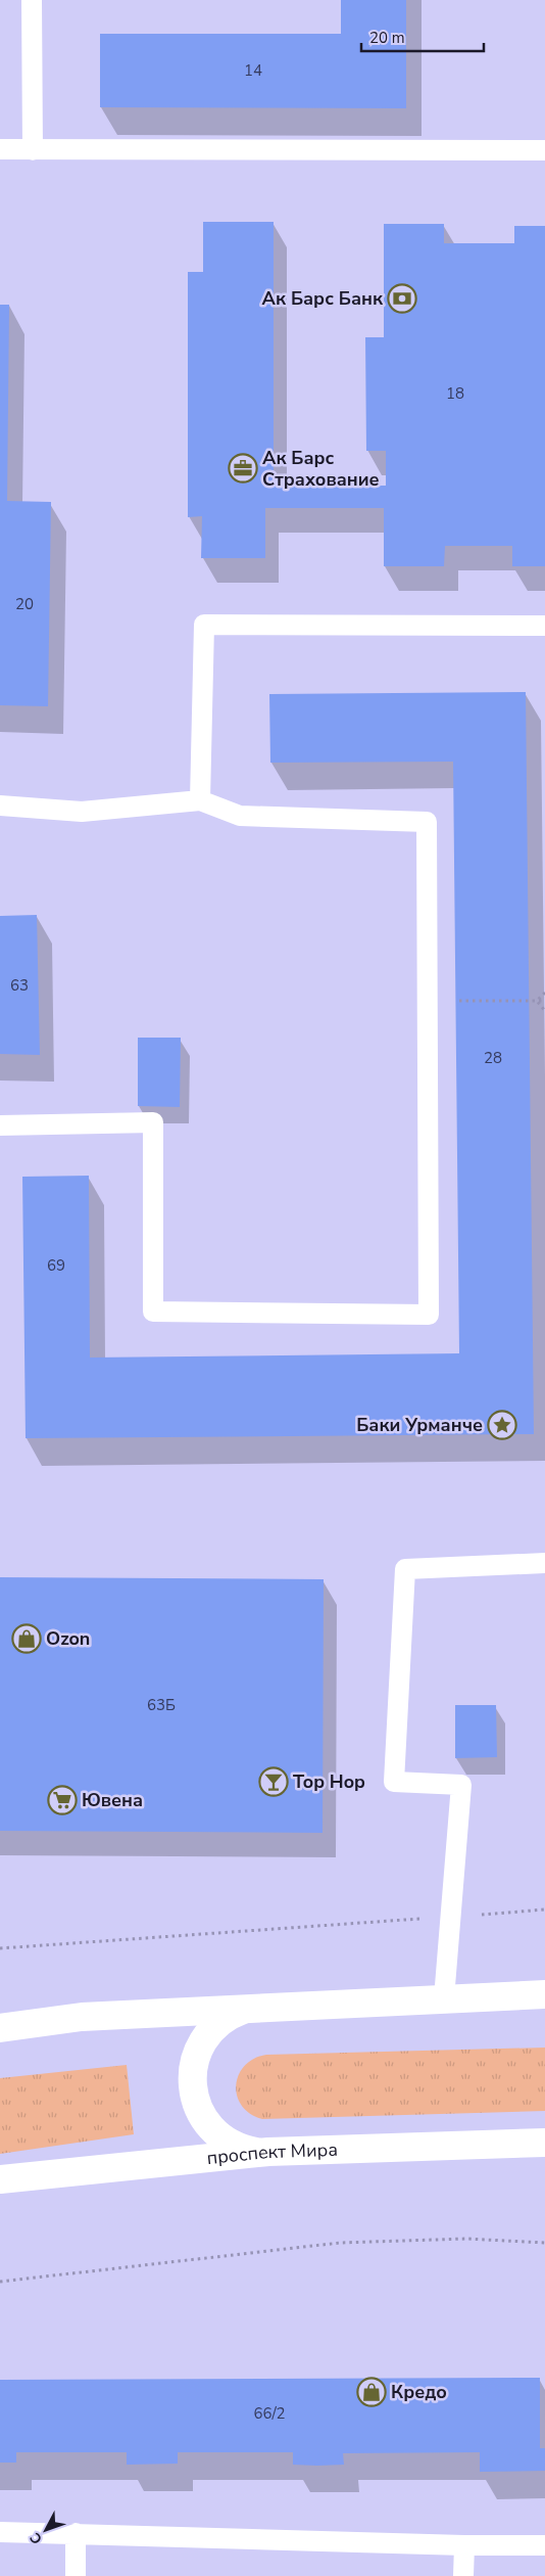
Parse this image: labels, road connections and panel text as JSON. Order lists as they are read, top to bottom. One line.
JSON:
{"streets":{"main road":["проспект Мира"]},"places":{"bank":["Ак Барс Банк"],"office":["Ак Барс Страхование"],"place":["Баки Урманче"],"shop":["Ozon","Кредо"],"bar":["Top Hop"],"supermarket":["Ювена"]},"house_numbers":["14","18","20","63","28","69","63Б","66/2"],"scale_bar":"20 m","north":"bottom left"}
